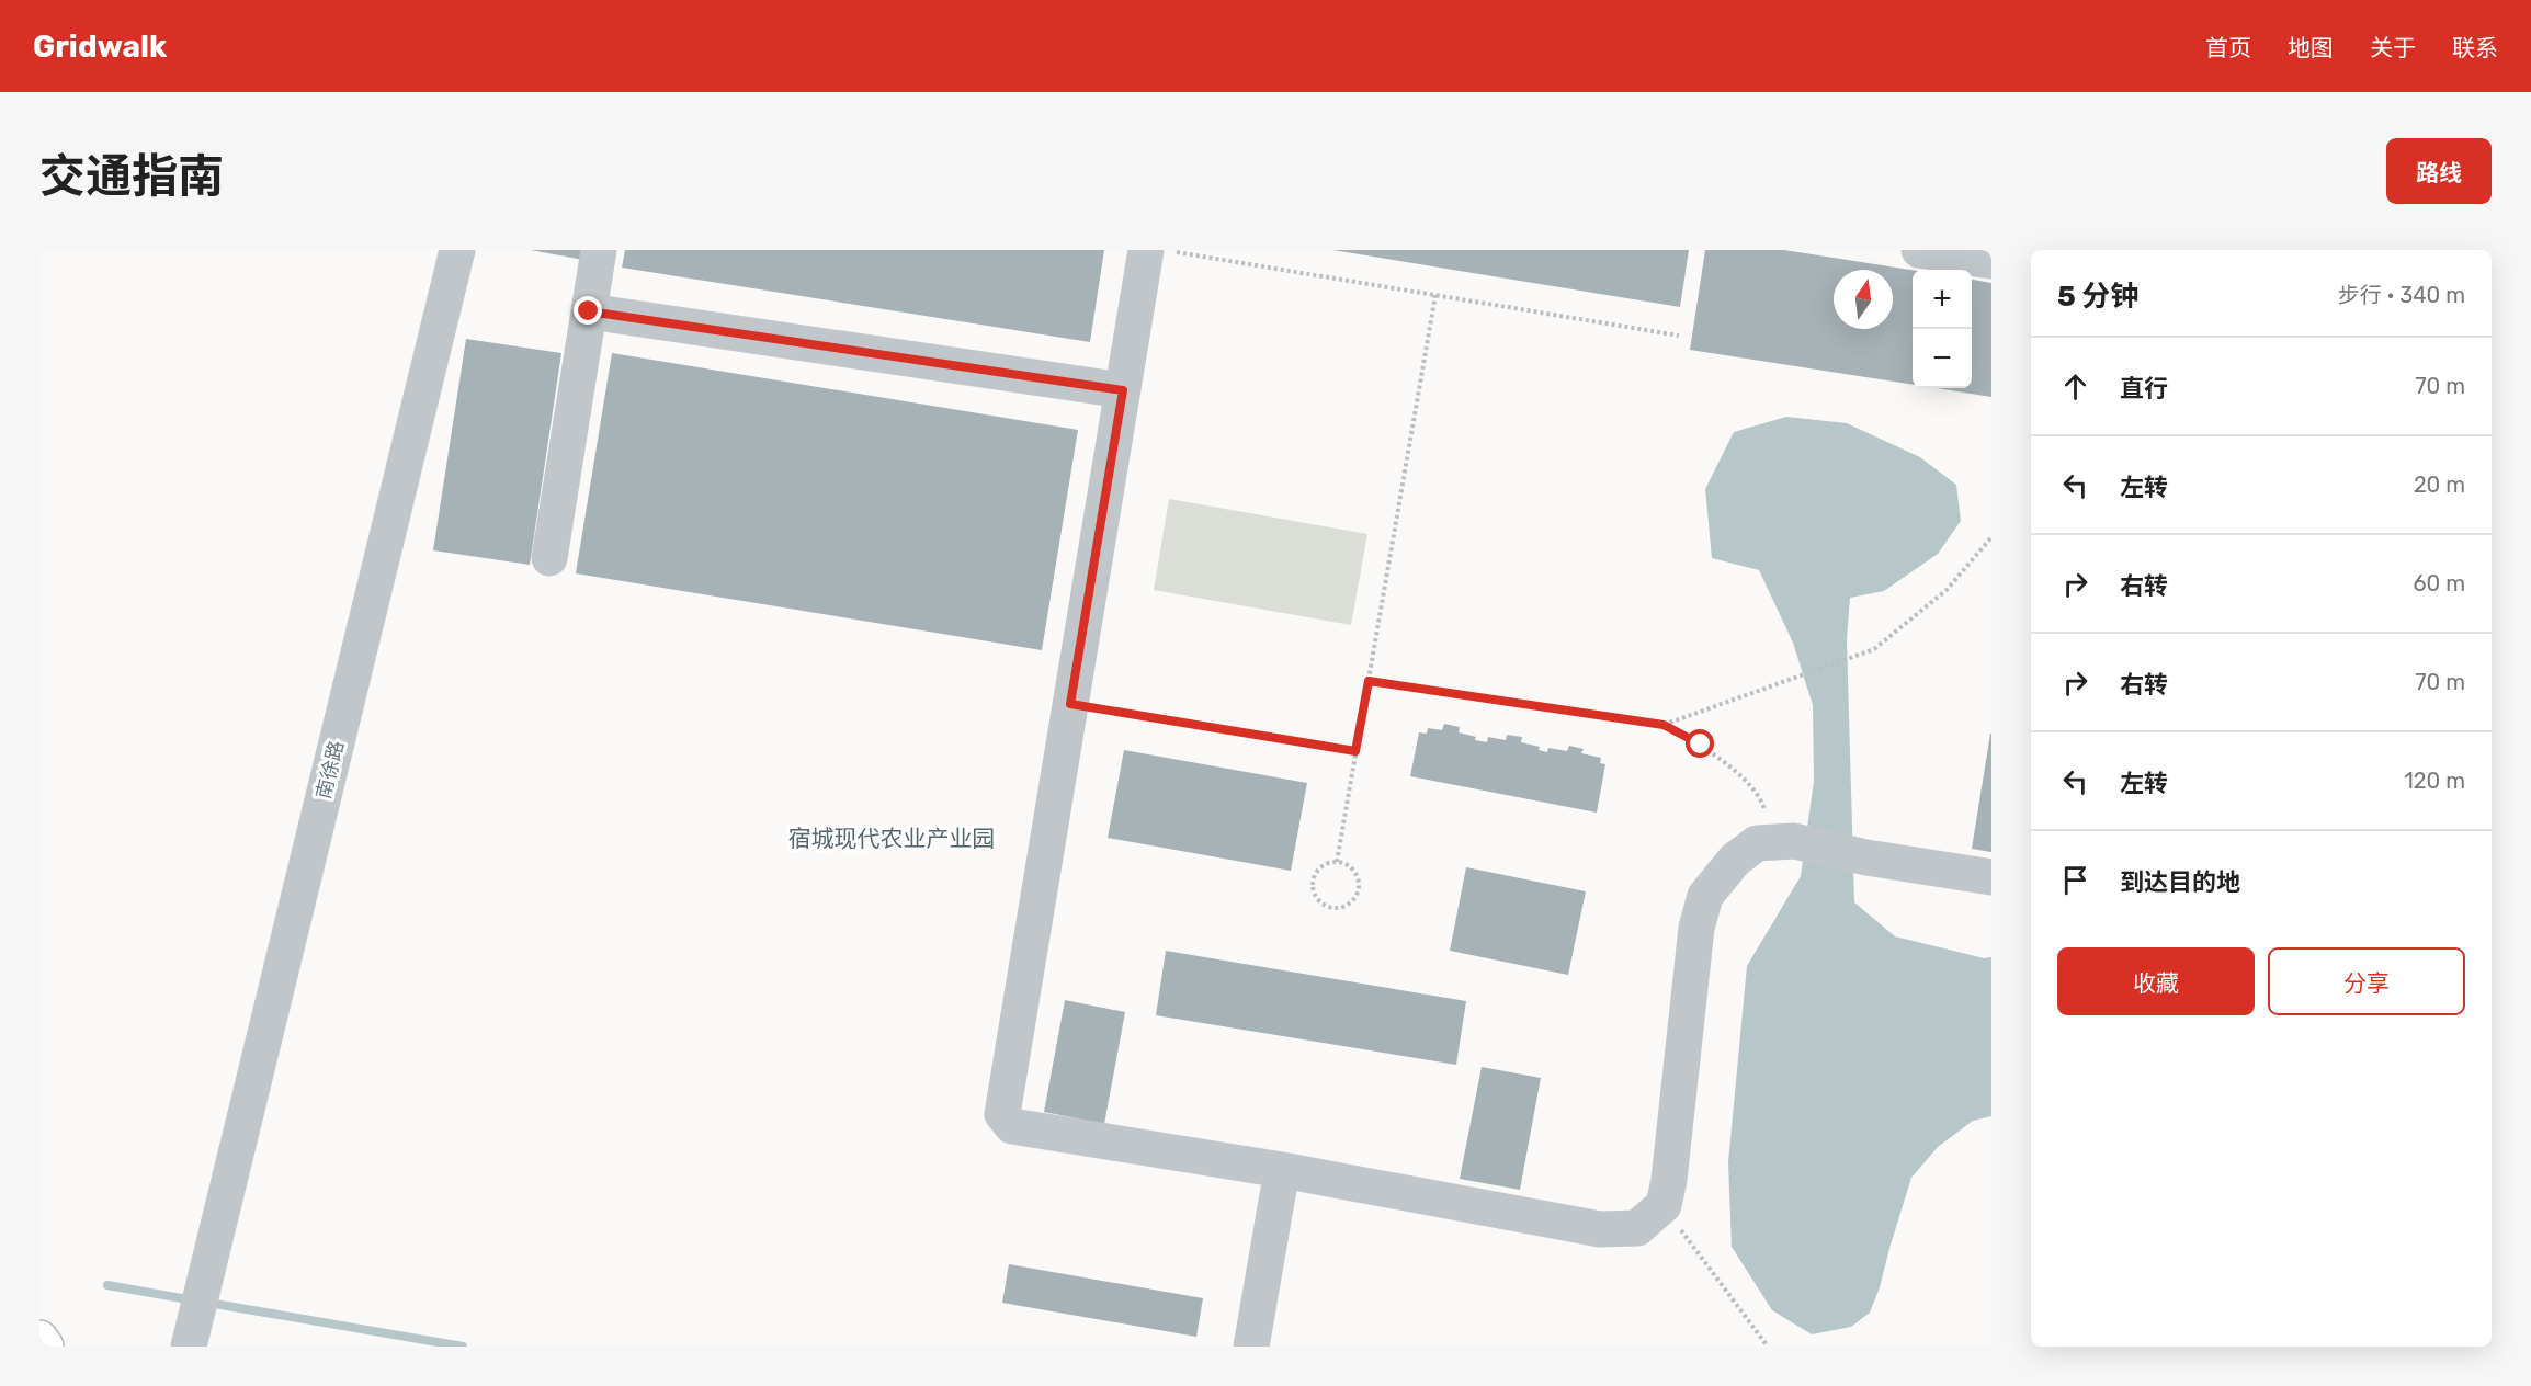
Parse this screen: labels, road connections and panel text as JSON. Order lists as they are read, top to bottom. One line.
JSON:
{"streets":{"street":["南徐路"]},"districts":["宿城现代农业产业园"],"north":"top","page":{"header":"Gridwalk","nav":["首页","地图","关于","联系"],"title":"交通指南","buttons":["路线",["收藏","分享"]],"heading":["5 分钟","步行 · 340 m"],"map_buttons":["+","−"],"list":[["直行","70 m"],["左转","20 m"],["右转","60 m"],["右转","70 m"],["左转","120 m"],"到达目的地"]}}
